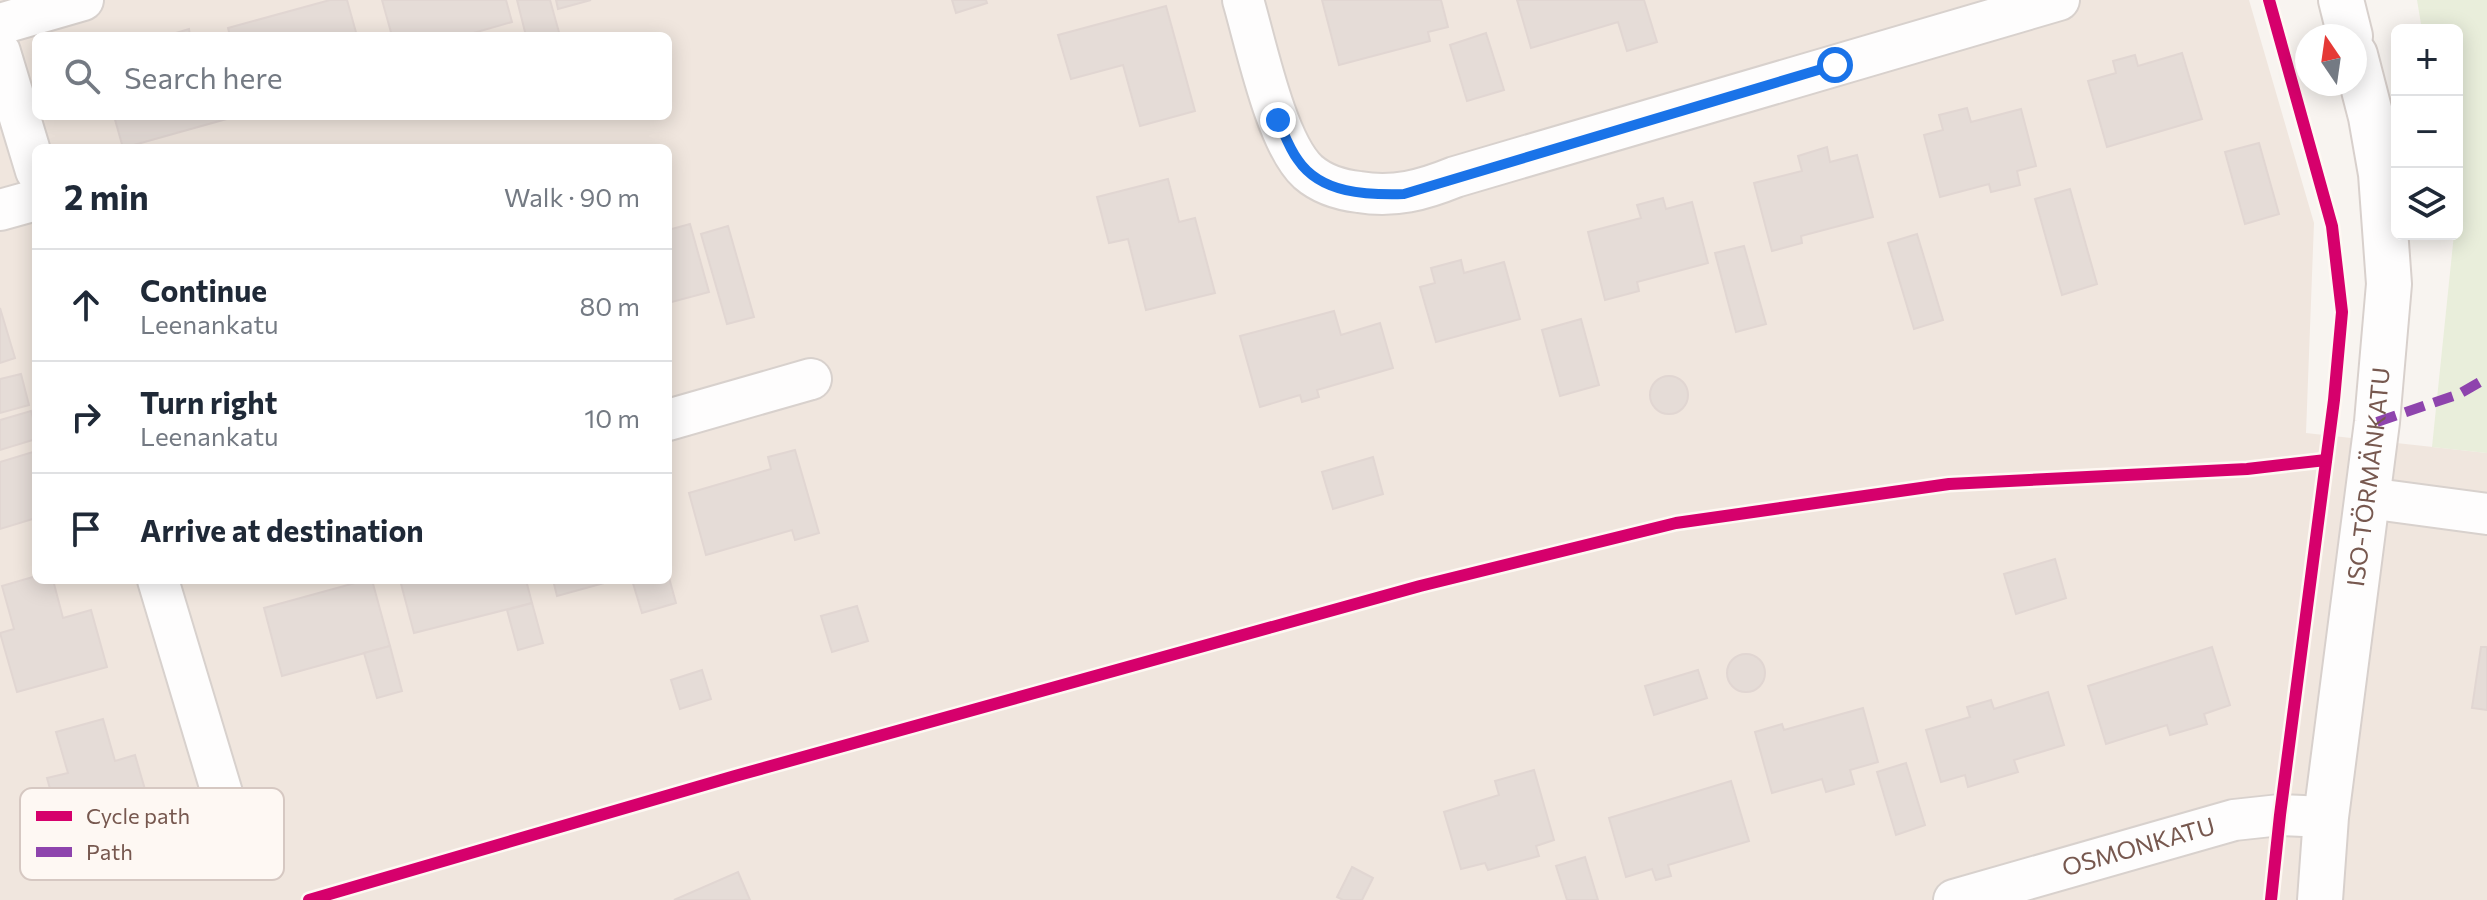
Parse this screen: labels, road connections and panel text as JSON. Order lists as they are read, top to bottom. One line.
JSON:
{"streets":{"street":["ISO-TÖRMÄNKATU","OSMONKATU"]},"crossings":[["ISO-TÖRMÄNKATU","OSMONKATU"]],"legend":["Cycle path","Path"],"north":"top","page":{"map_buttons":["+","−"],"search":"Search here","heading":["2 min","Walk · 90 m"],"list":[["Continue","Leenankatu","80 m"],["Turn right","Leenankatu","10 m"],"Arrive at destination"]}}
